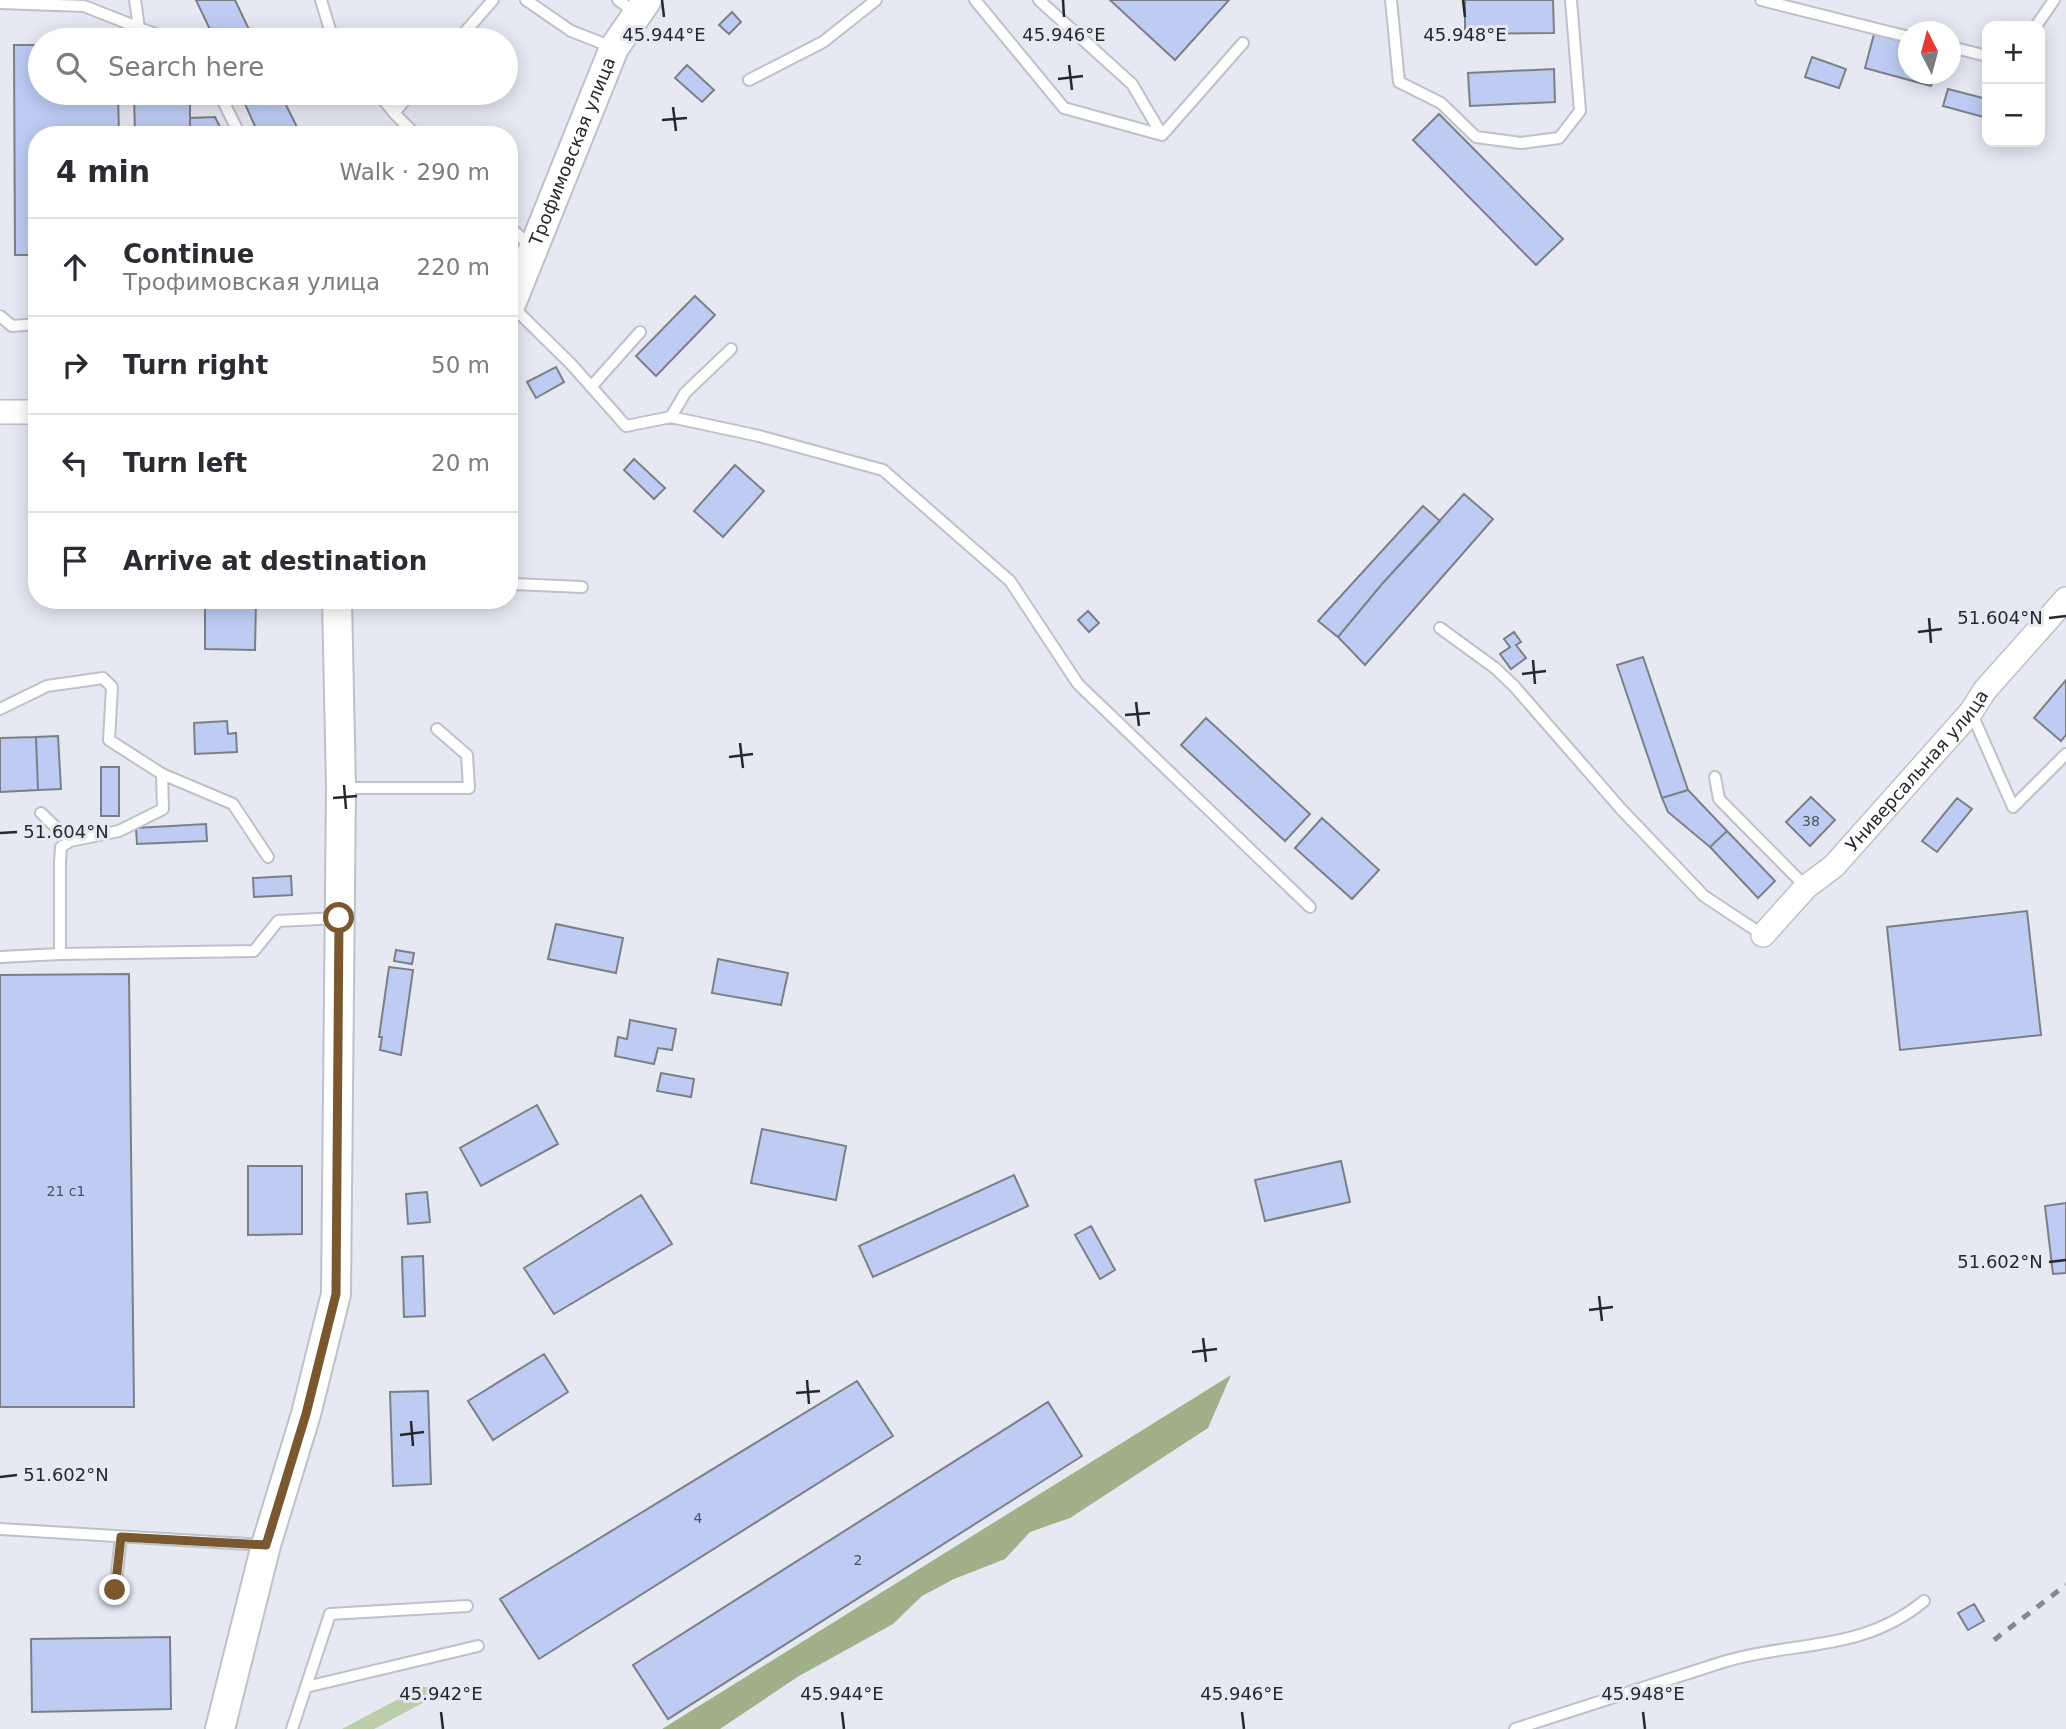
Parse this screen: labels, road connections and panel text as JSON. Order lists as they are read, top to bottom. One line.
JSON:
{"streets":{"street":["Трофимовская улица","Универсальная улица"]},"house_numbers":["38","21 с1","4","2"],"north":"top","page":{"map_buttons":["+","−"],"search":"Search here","heading":["4 min","Walk · 290 m"],"list":[["Continue","Трофимовская улица","220 m"],["Turn right","50 m"],["Turn left","20 m"],"Arrive at destination"]},"coordinates":["45.944°E","45.946°E","45.948°E","51.604°N","51.602°N","45.942°E"]}
